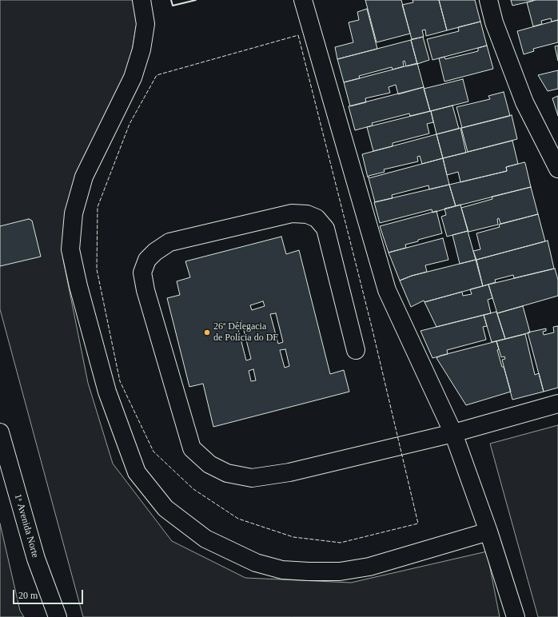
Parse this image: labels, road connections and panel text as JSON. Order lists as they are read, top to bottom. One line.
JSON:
{"streets":{"street":["1ᵃ Avenida Norte"]},"places":["26ª Delegacia de Polícia do DF"],"scale_bar":"20 m"}
